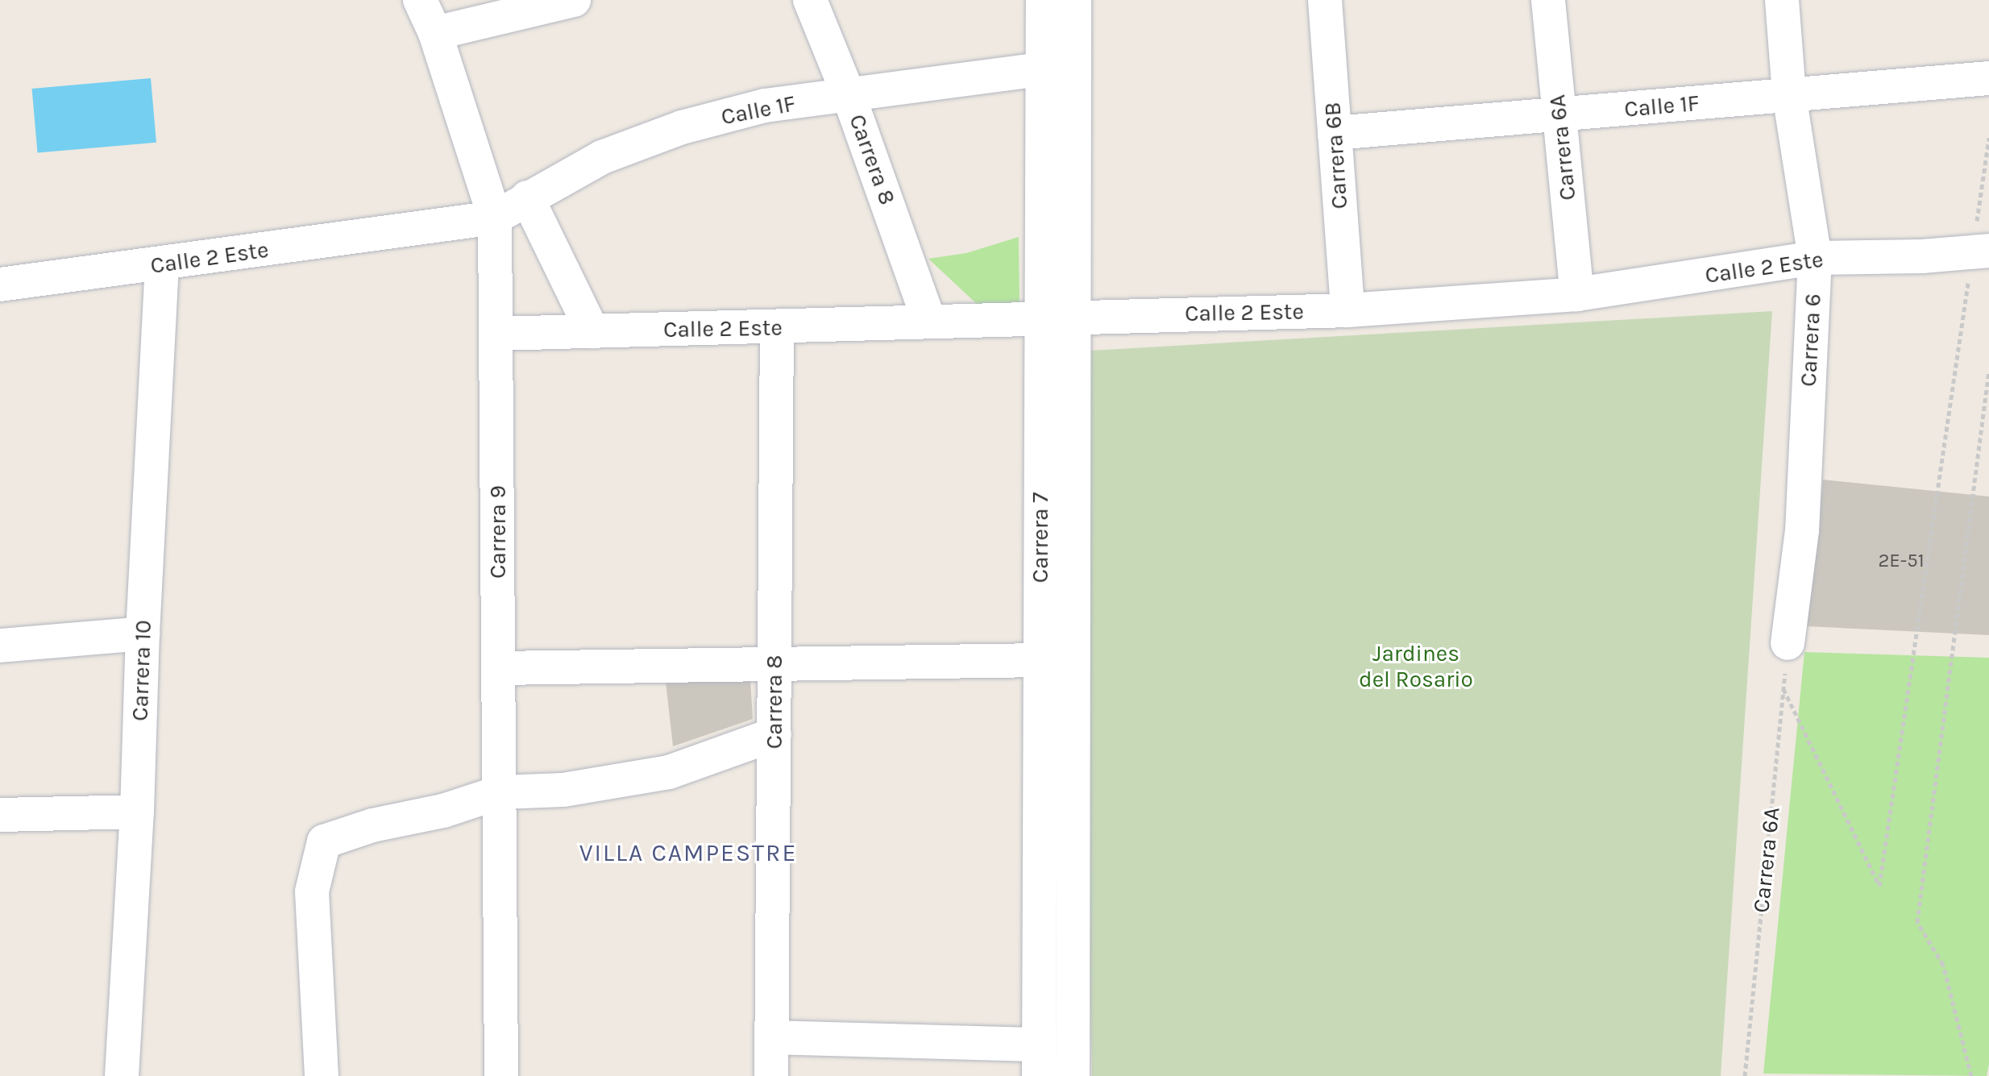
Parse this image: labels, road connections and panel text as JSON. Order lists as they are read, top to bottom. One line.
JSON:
{"streets":{"street":["Calle 1F","Carrera 6A","Carrera 6B","Carrera 8","Calle 2 Este","Carrera 6","Carrera 9","Carrera 7","Carrera 10"]},"crossings":[["Calle 1F","Carrera 6A"],["Calle 1F","Carrera 6B"],["Calle 1F","Carrera 8"],["Calle 1F","Calle 2 Este"],["Calle 1F","Carrera 6"],["Calle 1F","Carrera 9"],["Calle 1F","Carrera 7"],["Carrera 6A","Calle 2 Este"],["Carrera 6A","Carrera 6"],["Carrera 6B","Calle 2 Este"],["Carrera 8","Calle 2 Este"],["Calle 2 Este","Carrera 6"],["Calle 2 Este","Carrera 9"],["Calle 2 Este","Carrera 7"],["Calle 2 Este","Carrera 10"]],"districts":["VILLA CAMPESTRE"],"parks":["Jardines del Rosario"],"house_numbers":["2E-51"]}
